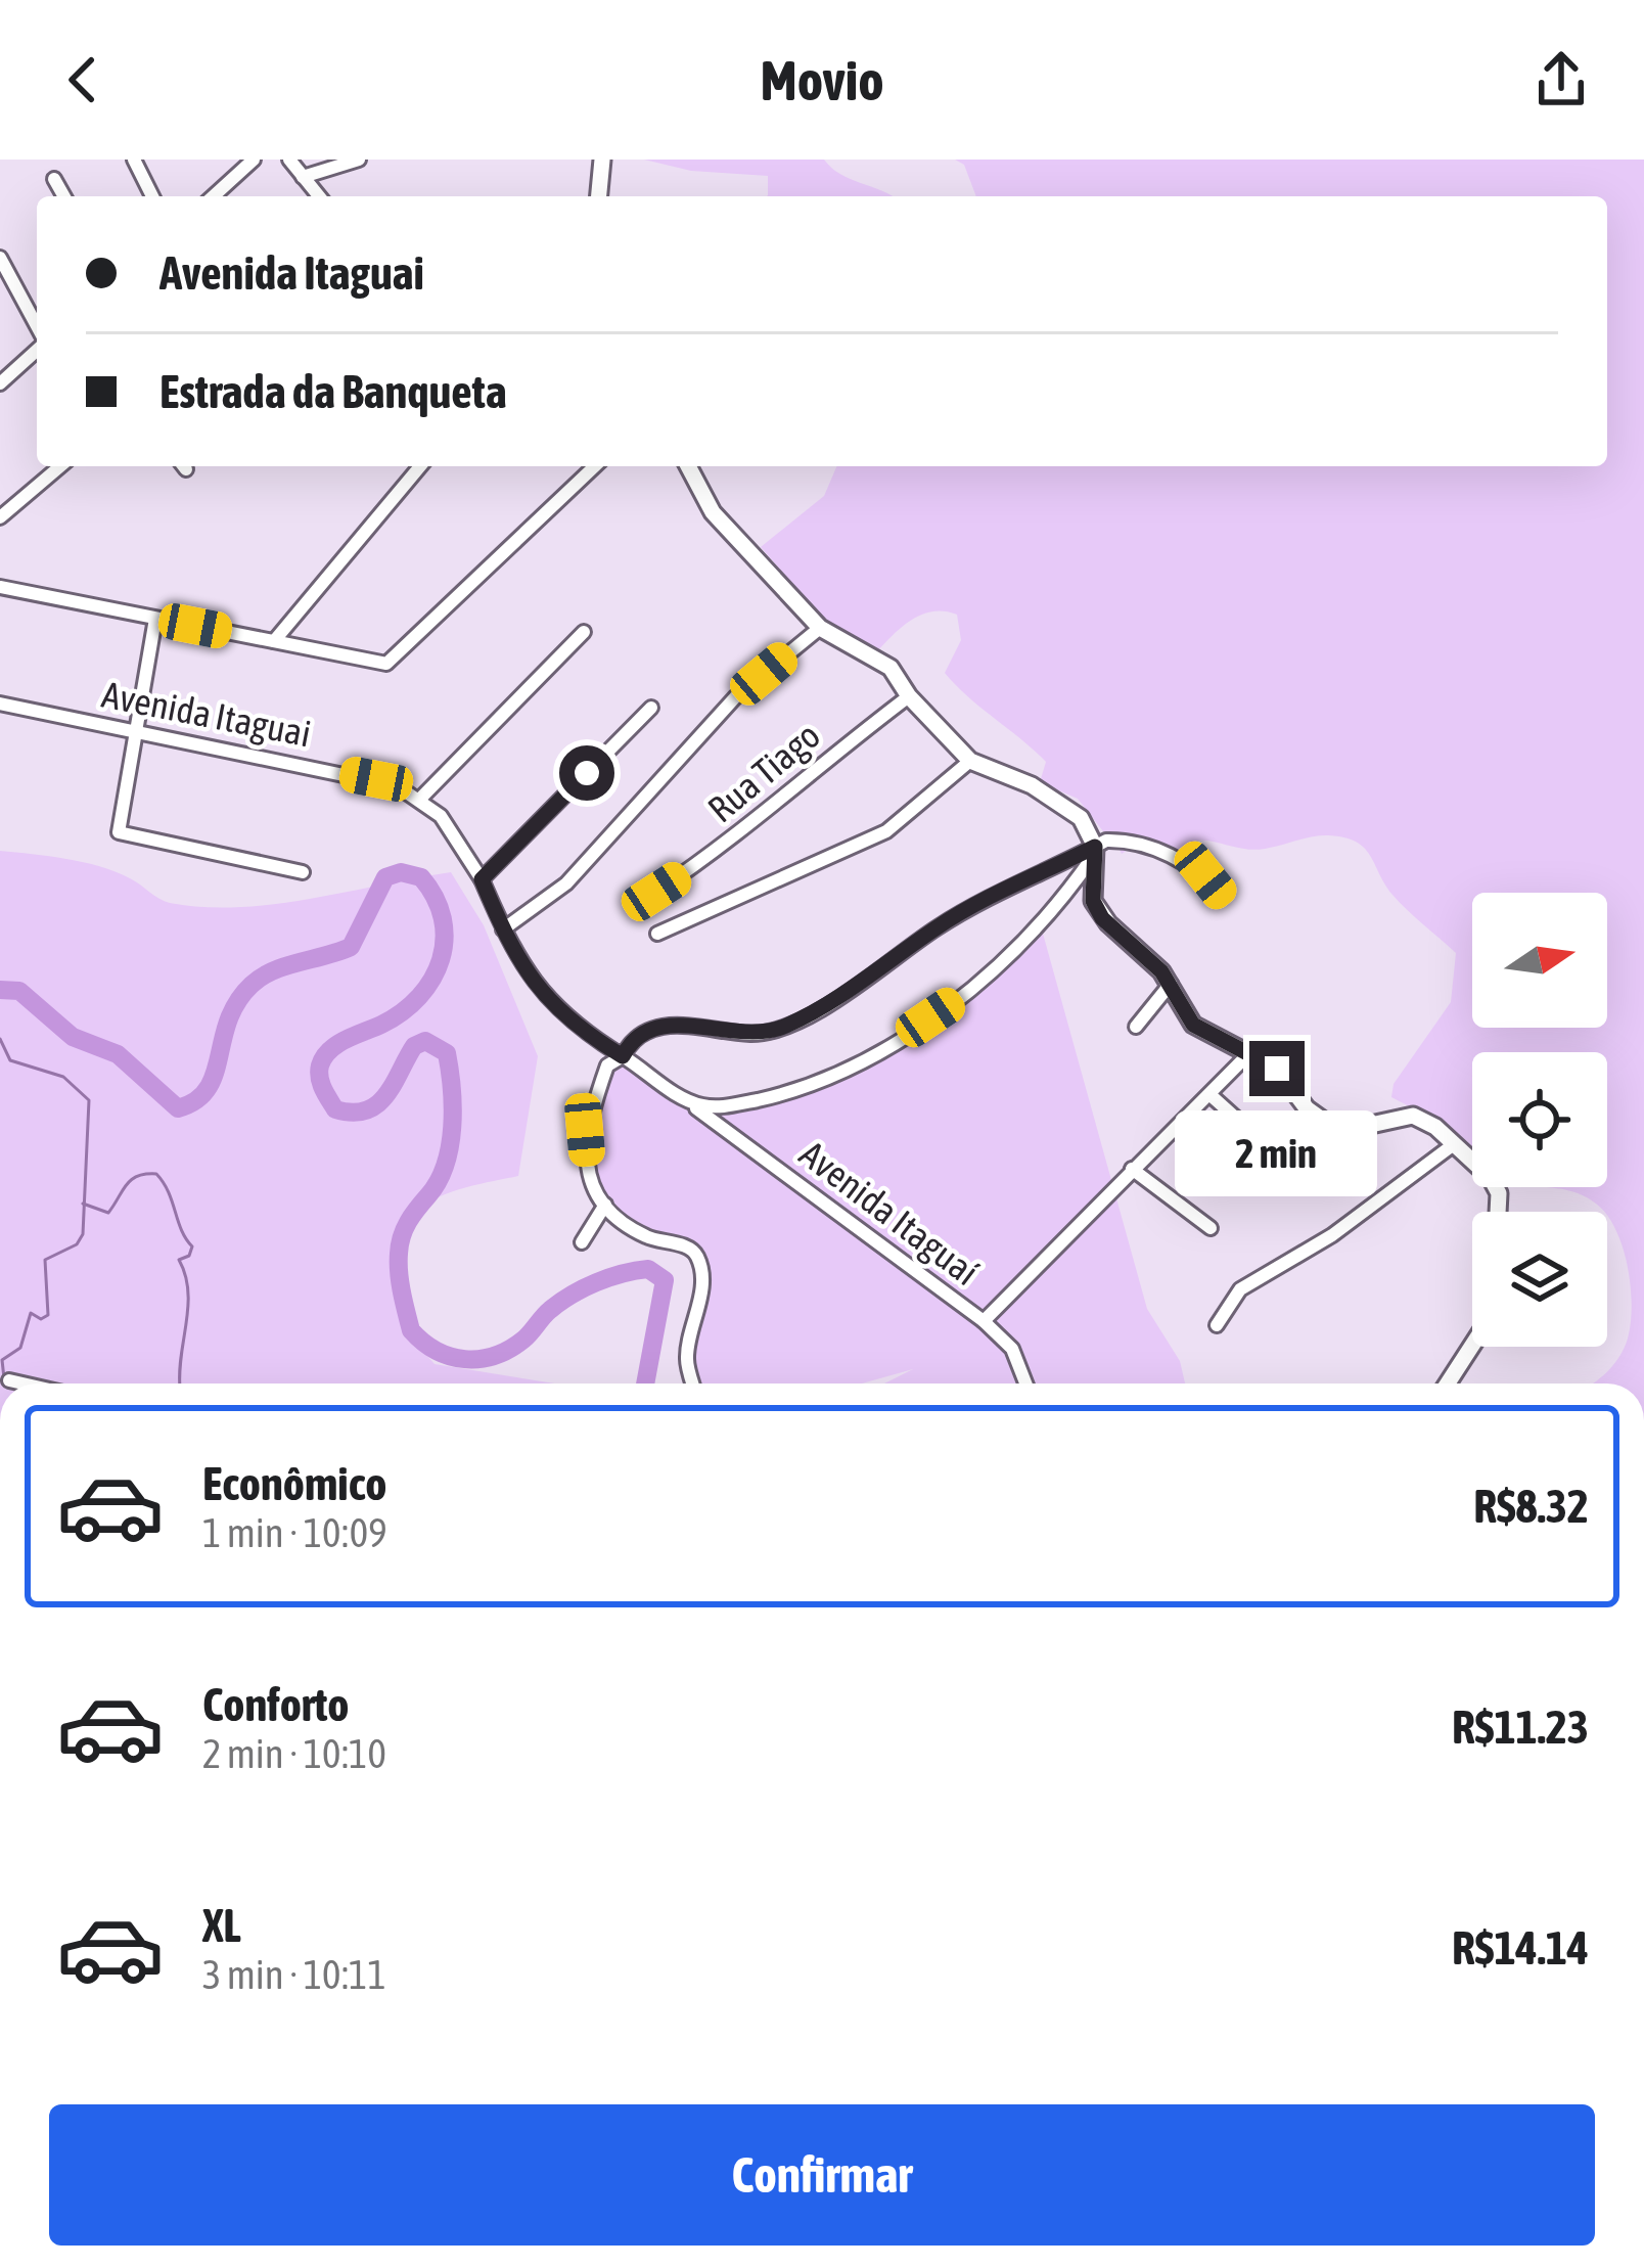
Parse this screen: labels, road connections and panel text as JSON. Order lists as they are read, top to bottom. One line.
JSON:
{"streets":{"street":["Avenida Itaguai","Rua Tiago","Avenida Itaguaí"]},"north":"right","page":{"header":"Movio","banner":["Avenida Itaguai","Estrada da Banqueta"],"bubble":"2 min","list":[{"name":"Econômico","note":"1 min · 10:09","value":"R$8.32"},{"name":"Conforto","note":"2 min · 10:10","value":"R$11.23"},{"name":"XL","note":"3 min · 10:11","value":"R$14.14"}],"buttons":"Confirmar"}}
